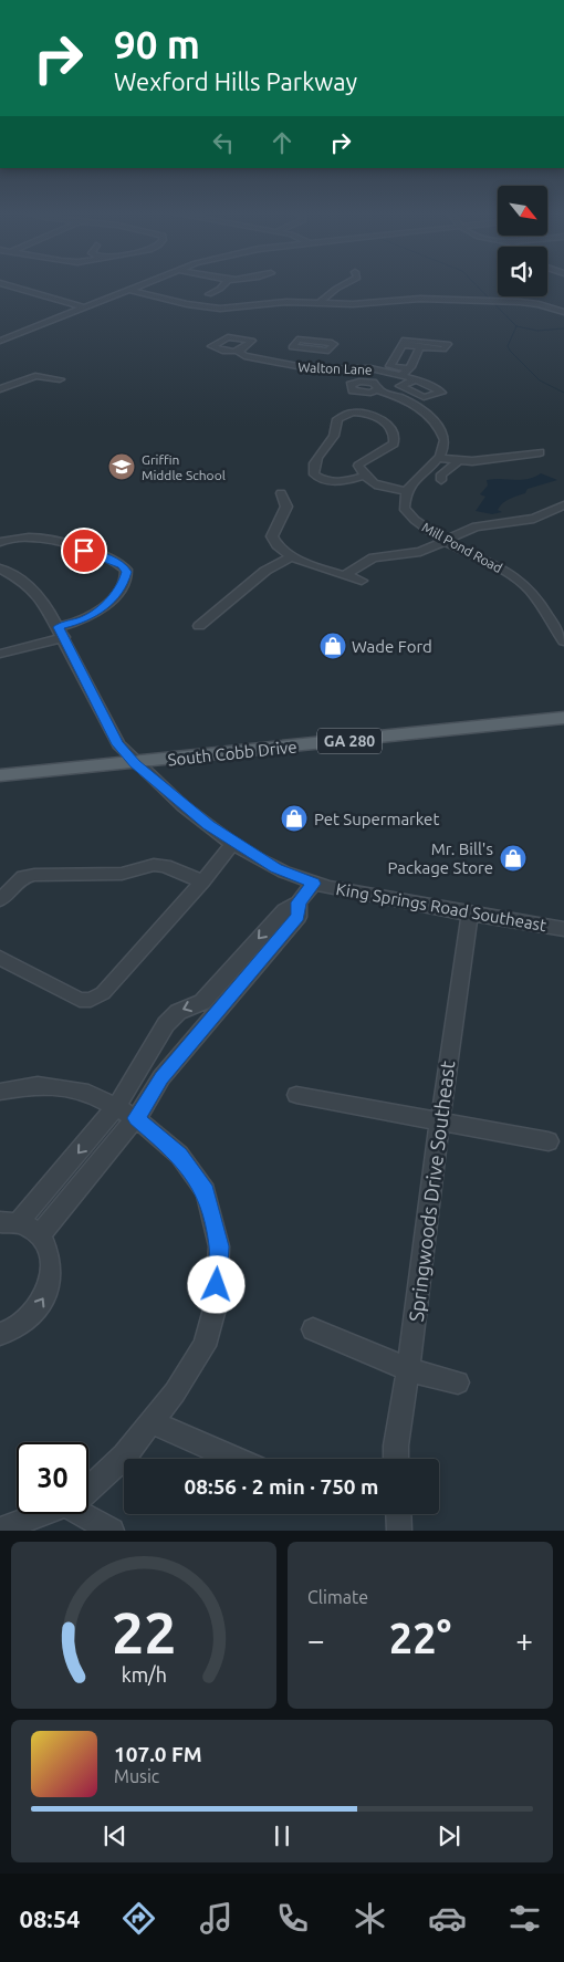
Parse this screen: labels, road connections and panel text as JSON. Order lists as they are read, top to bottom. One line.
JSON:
{"streets":{"main road":["GA 280","South Cobb Drive"],"street":["Walton Lane","Mill Pond Road","King Springs Road Southeast","Springwoods Drive Southeast"]},"crossings":[["South Cobb Drive","King Springs Road Southeast"],["King Springs Road Southeast","Springwoods Drive Southeast"]],"places":{"school or university":["Griffin Middle School"],"shop":["Wade Ford","Pet Supermarket","Mr. Bill's Package Store"]},"north":"bottom right","page":{"turn":["90 m","Wexford Hills Parkway"],"limit":"30","trip":"08:56 · 2 min · 750 m","tile":"Climate","heat":["−","22°","+"],"song":["107.0 FM","Music"],"tabs":"08:54","gauge":["22","km/h"]}}
